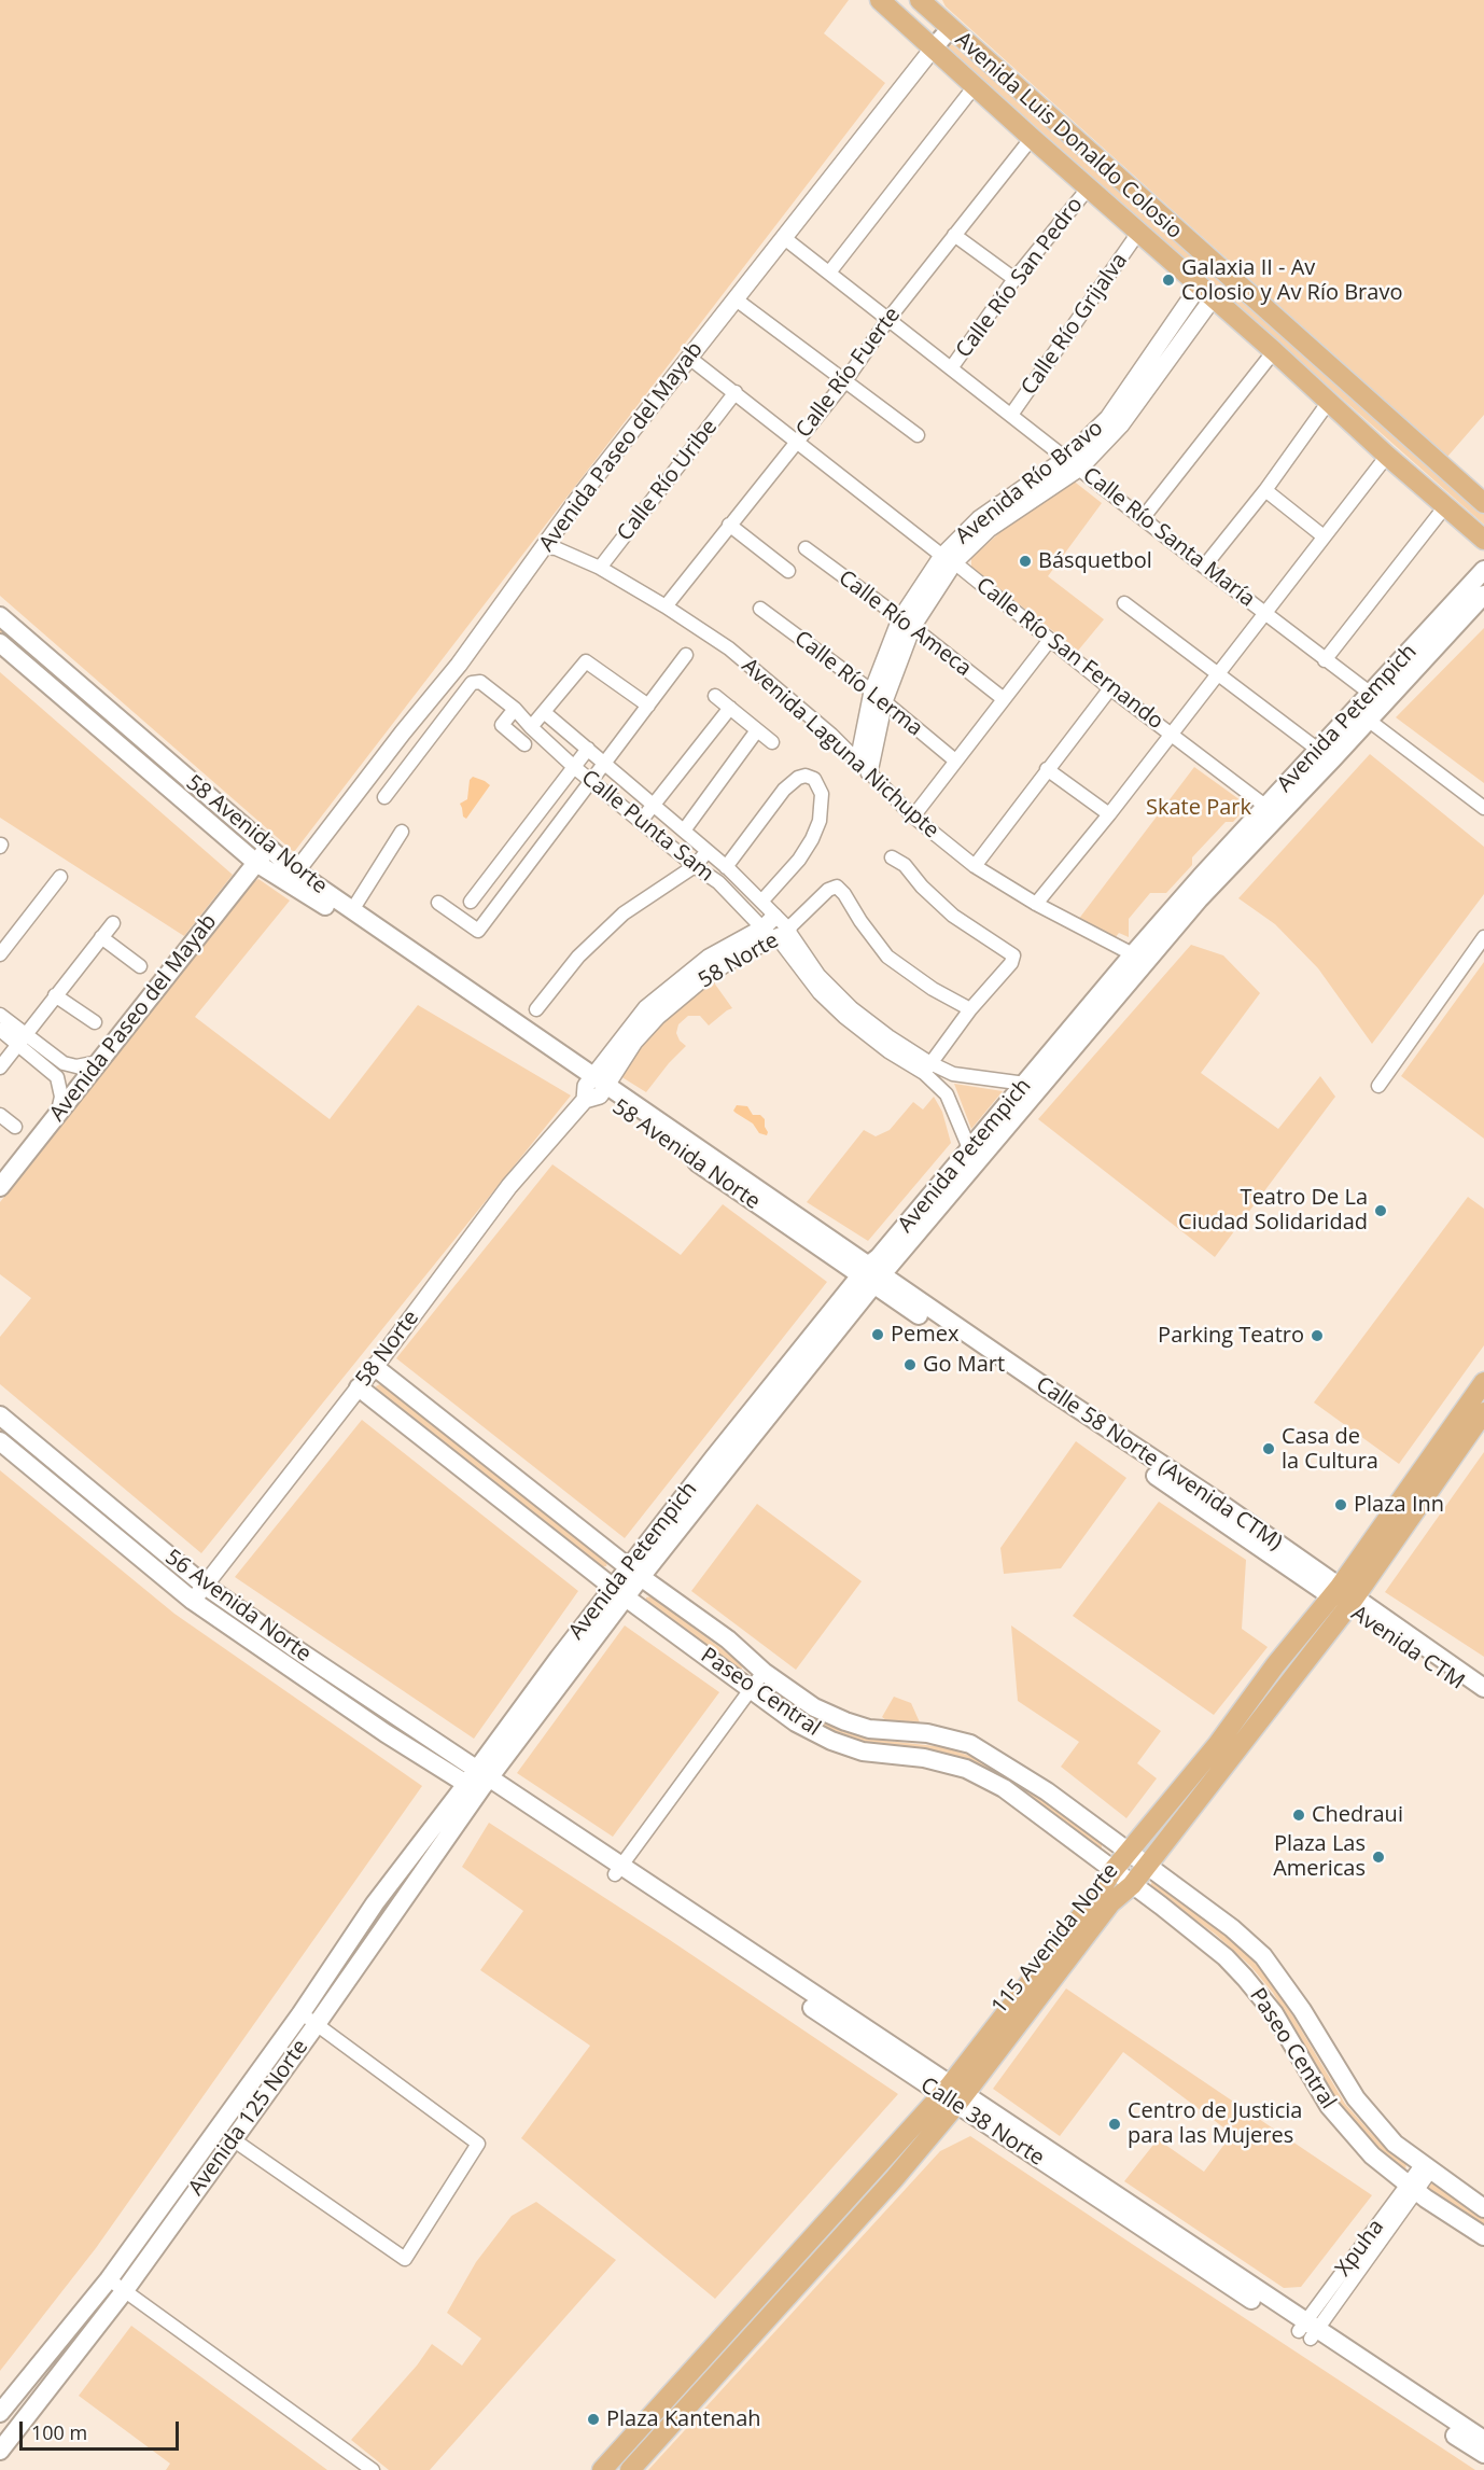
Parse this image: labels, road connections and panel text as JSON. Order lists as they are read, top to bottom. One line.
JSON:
{"streets":{"main road":["Avenida Luis Donaldo Colosio","Avenida Paseo del Mayab","Avenida Petempich","58 Avenida Norte","Calle 58 Norte (Avenida CTM)","56 Avenida Norte","Avenida CTM","Paseo Central","115 Avenida Norte","Avenida 125 Norte","Calle 38 Norte"],"street":["Calle Río San Pedro","Calle Río Grijalva","Calle Río Fuerte","Calle Río Uribe","Avenida Río Bravo","Calle Río Santa María","Calle Río Ameca","Calle Río San Fernando","Calle Río Lerma","Avenida Laguna Nichupte","Calle Punta Sam","58 Norte","Xpuha"]},"crossings":[["Avenida Luis Donaldo Colosio","Calle Río San Pedro"],["Avenida Luis Donaldo Colosio","Calle Río Grijalva"],["Avenida Luis Donaldo Colosio","Calle Río Fuerte"],["Avenida Luis Donaldo Colosio","Avenida Paseo del Mayab"],["Avenida Luis Donaldo Colosio","Avenida Río Bravo"],["Calle Río San Pedro","Calle Río Santa María"],["Calle Río Grijalva","Calle Río Santa María"],["Calle Río Fuerte","Calle Río Santa María"],["Calle Río Fuerte","Calle Río San Fernando"],["Calle Río Fuerte","Avenida Laguna Nichupte"],["Avenida Paseo del Mayab","Calle Río Santa María"],["Avenida Paseo del Mayab","Calle Río San Fernando"],["Avenida Paseo del Mayab","Avenida Laguna Nichupte"],["Avenida Paseo del Mayab","58 Avenida Norte"],["Calle Río Uribe","Calle Río San Fernando"],["Calle Río Uribe","Avenida Laguna Nichupte"],["Avenida Río Bravo","Calle Río Santa María"],["Avenida Río Bravo","Calle Río Ameca"],["Avenida Río Bravo","Calle Río San Fernando"],["Avenida Río Bravo","Calle Río Lerma"],["Avenida Río Bravo","Avenida Laguna Nichupte"],["Calle Río Santa María","Avenida Petempich"],["Calle Río San Fernando","Avenida Petempich"],["Avenida Petempich","Avenida Laguna Nichupte"],["Avenida Petempich","Calle Punta Sam"],["Avenida Petempich","58 Avenida Norte"],["Avenida Petempich","Calle 58 Norte (Avenida CTM)"],["Avenida Petempich","56 Avenida Norte"],["Avenida Petempich","Paseo Central"],["Avenida Petempich","Avenida 125 Norte"],["Avenida Petempich","Calle 38 Norte"],["Calle Punta Sam","58 Norte"],["58 Avenida Norte","58 Norte"],["58 Avenida Norte","Calle 58 Norte (Avenida CTM)"],["58 Norte","56 Avenida Norte"],["58 Norte","Paseo Central"],["Calle 58 Norte (Avenida CTM)","Avenida CTM"],["Calle 58 Norte (Avenida CTM)","115 Avenida Norte"],["56 Avenida Norte","Avenida 125 Norte"],["56 Avenida Norte","Calle 38 Norte"],["Avenida CTM","115 Avenida Norte"],["Paseo Central","115 Avenida Norte"],["Paseo Central","Xpuha"],["115 Avenida Norte","Calle 38 Norte"],["Avenida 125 Norte","Calle 38 Norte"],["Calle 38 Norte","Xpuha"]],"parks":["Skate Park"],"places":["Galaxia II - Av Colosio y Av Río Bravo","Básquetbol","Teatro De La Ciudad Solidaridad","Pemex","Parking Teatro","Go Mart","Casa de la Cultura","Plaza Inn","Chedraui","Plaza Las Americas","Centro de Justicia para las Mujeres","Plaza Kantenah"],"scale_bar":"100 m"}
